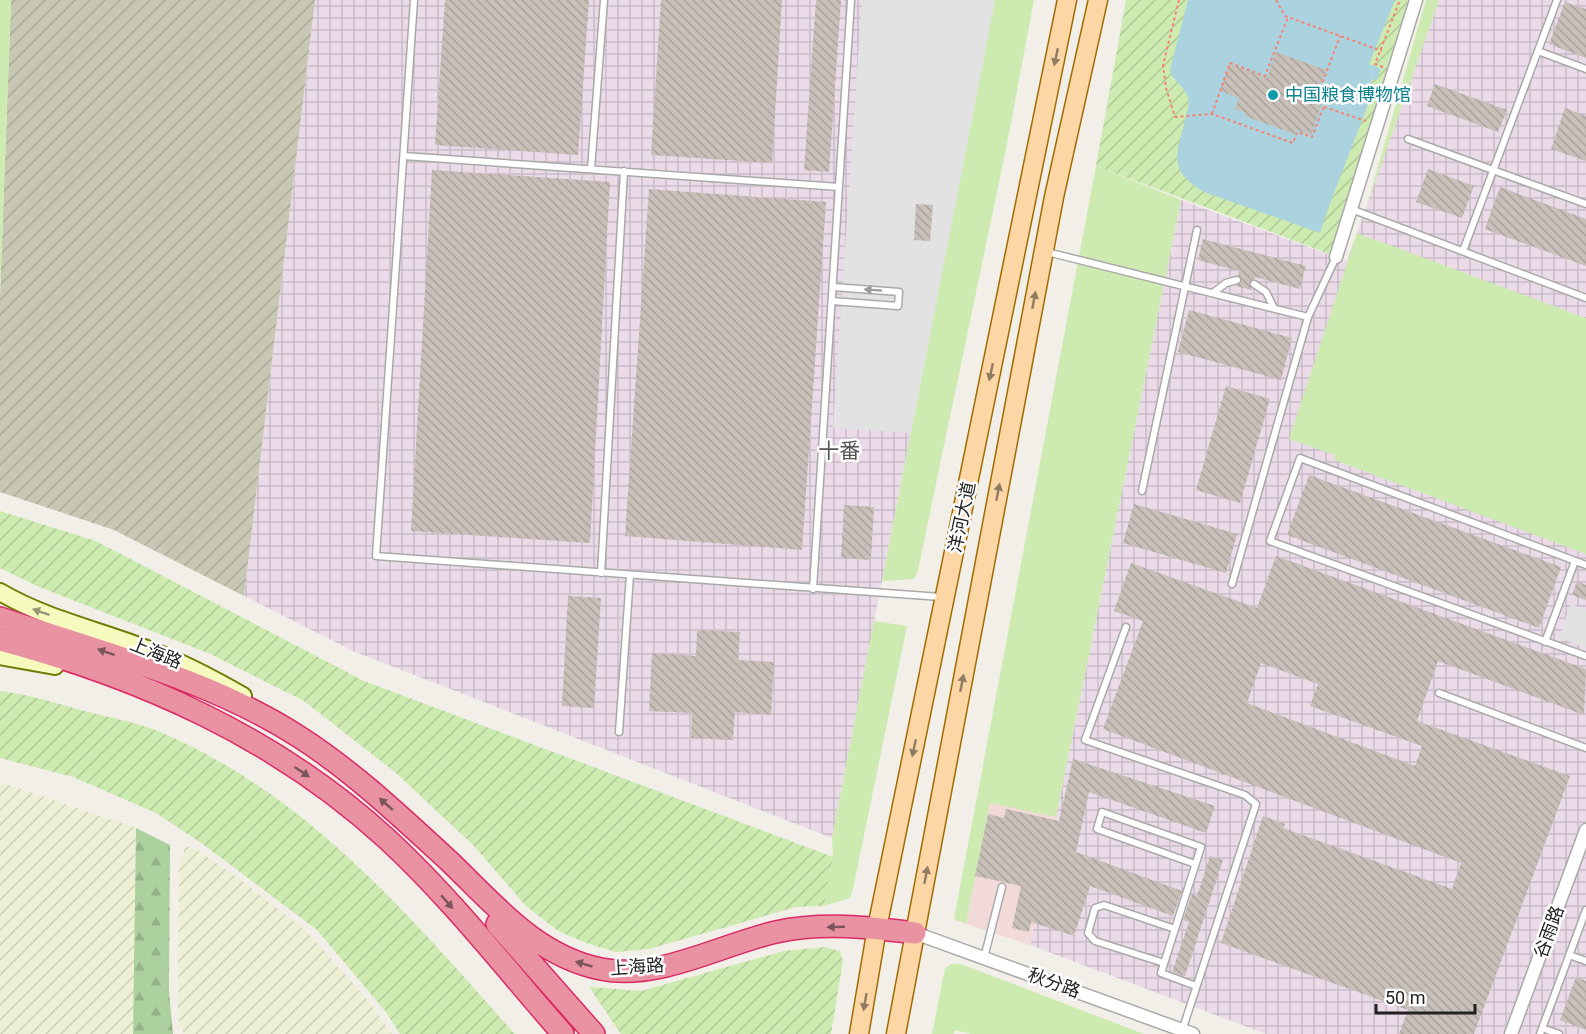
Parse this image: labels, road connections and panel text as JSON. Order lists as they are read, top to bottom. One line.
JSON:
{"streets":{"highway":["上海路"],"main road":["洋河大道"],"street":["谷雨路","秋分路"]},"crossings":[["洋河大道","上海路"],["洋河大道","秋分路"],["上海路","秋分路"]],"districts":["十番"],"places":["中国粮食博物馆"],"scale_bar":"50 m"}
